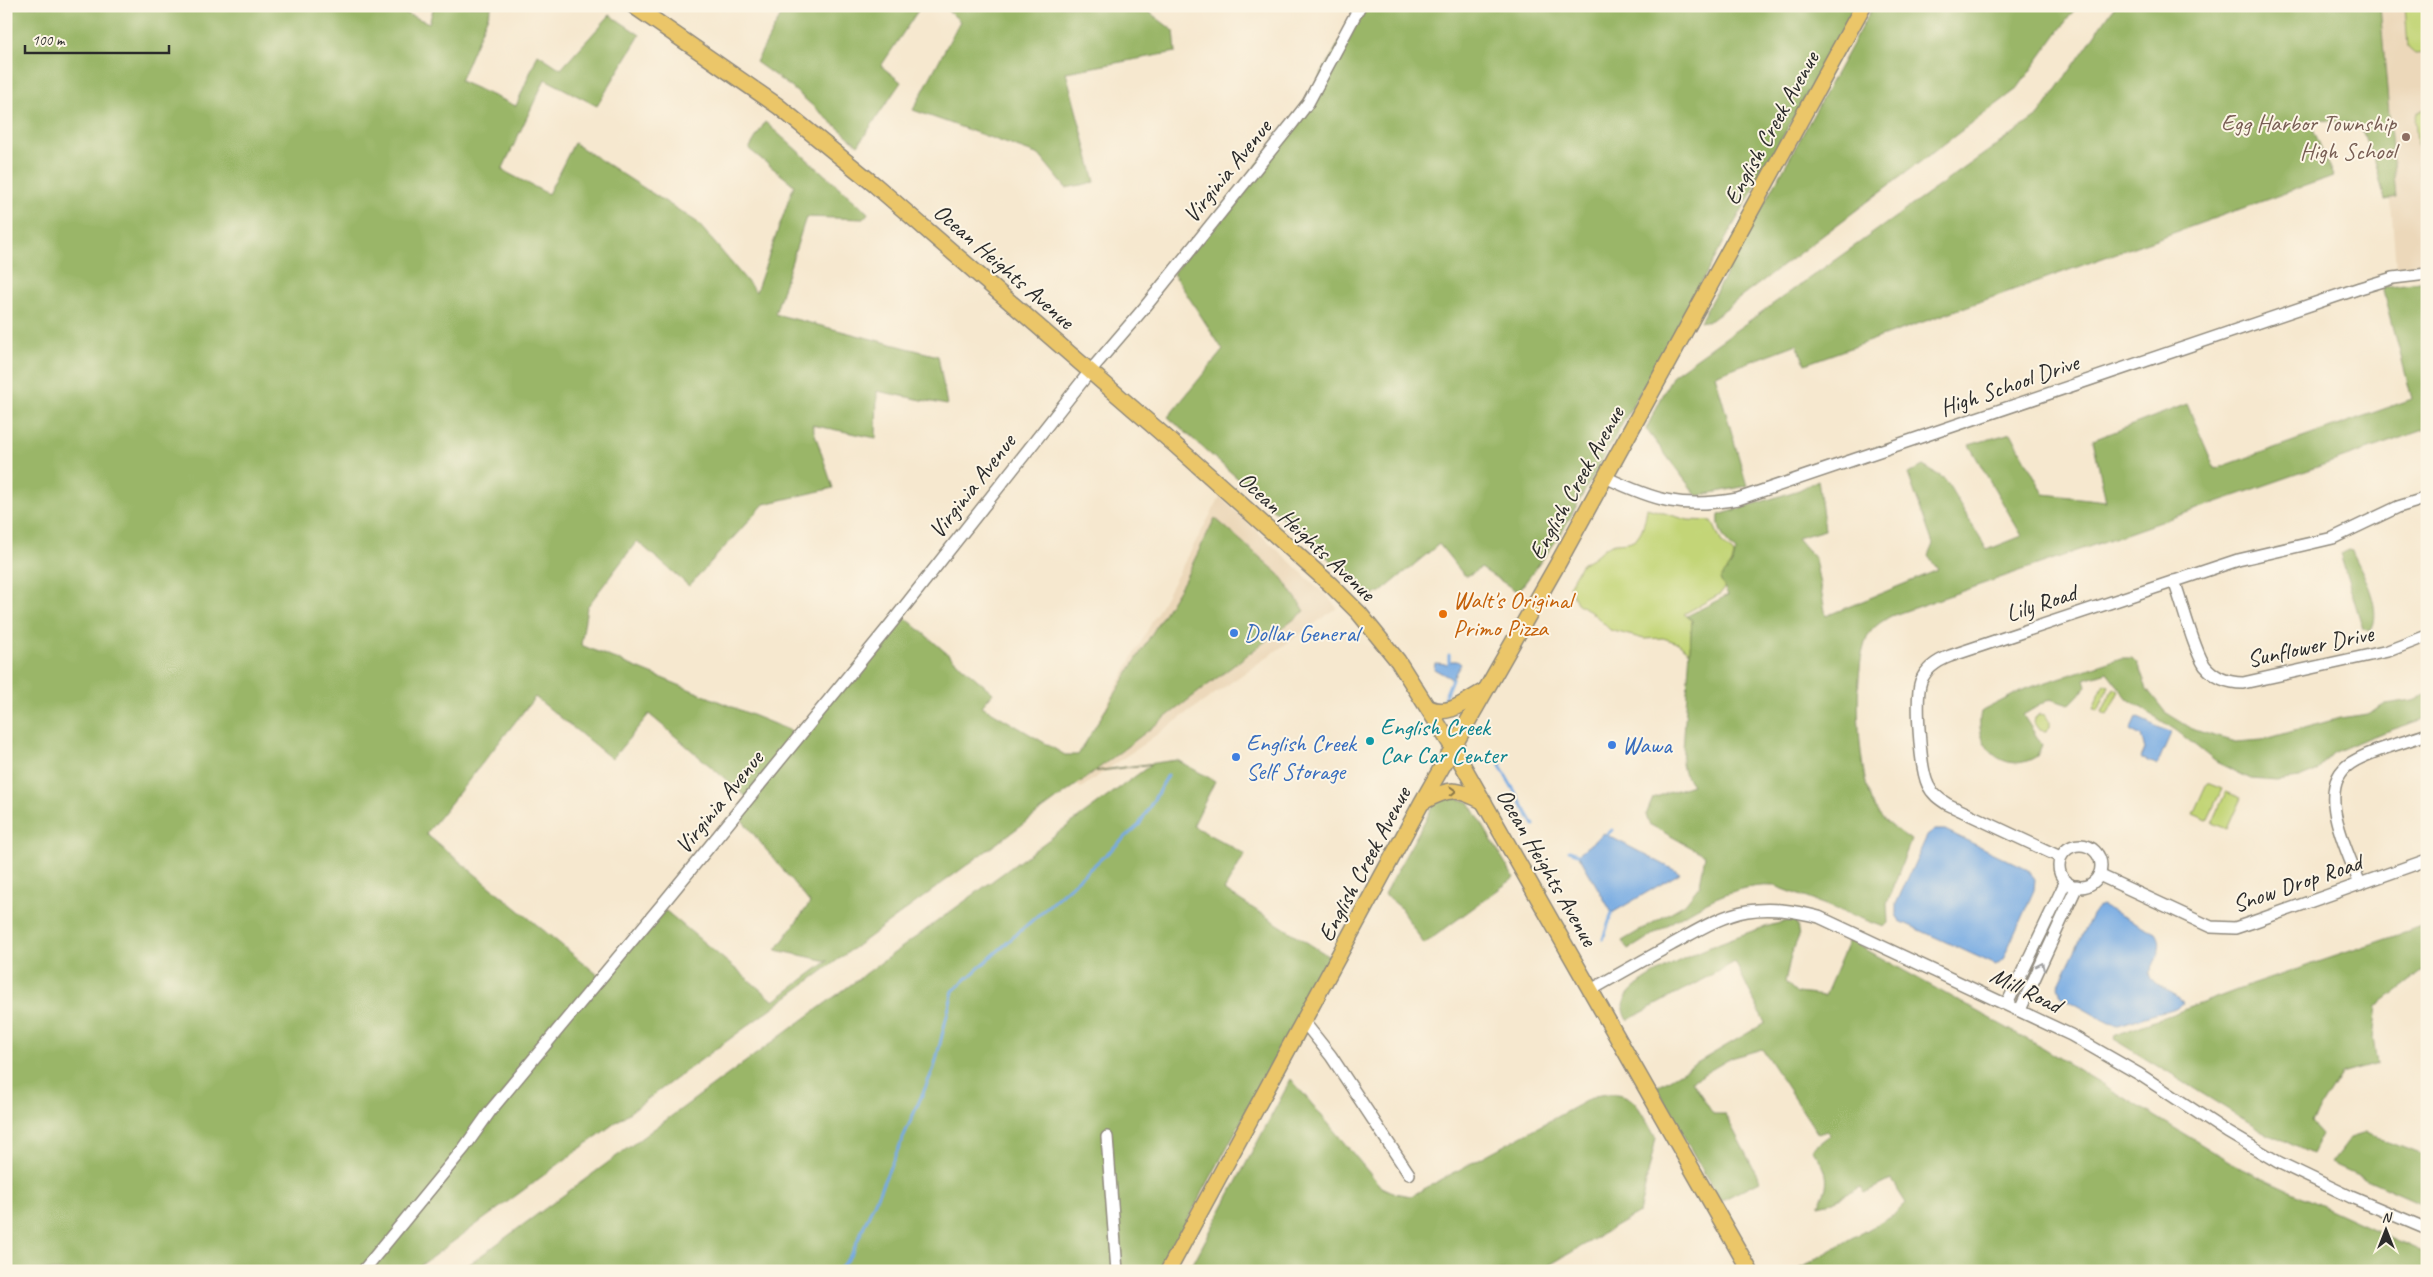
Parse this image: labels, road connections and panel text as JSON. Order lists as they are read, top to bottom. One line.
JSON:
{"streets":{"main road":["English Creek Avenue","Ocean Heights Avenue"],"street":["Virginia Avenue","High School Drive","Lily Road","Sunflower Drive","Snow Drop Road","Mill Road"]},"crossings":[["English Creek Avenue","Ocean Heights Avenue"],["English Creek Avenue","High School Drive"],["Virginia Avenue","Ocean Heights Avenue"],["Ocean Heights Avenue","Mill Road"],["Lily Road","Sunflower Drive"],["Lily Road","Snow Drop Road"]],"places":["Egg Harbor Township High School","Walt's Original Primo Pizza","Dollar General","English Creek Car Car Center","Wawa","English Creek Self Storage"],"scale_bar":"100 m","north":"top"}
